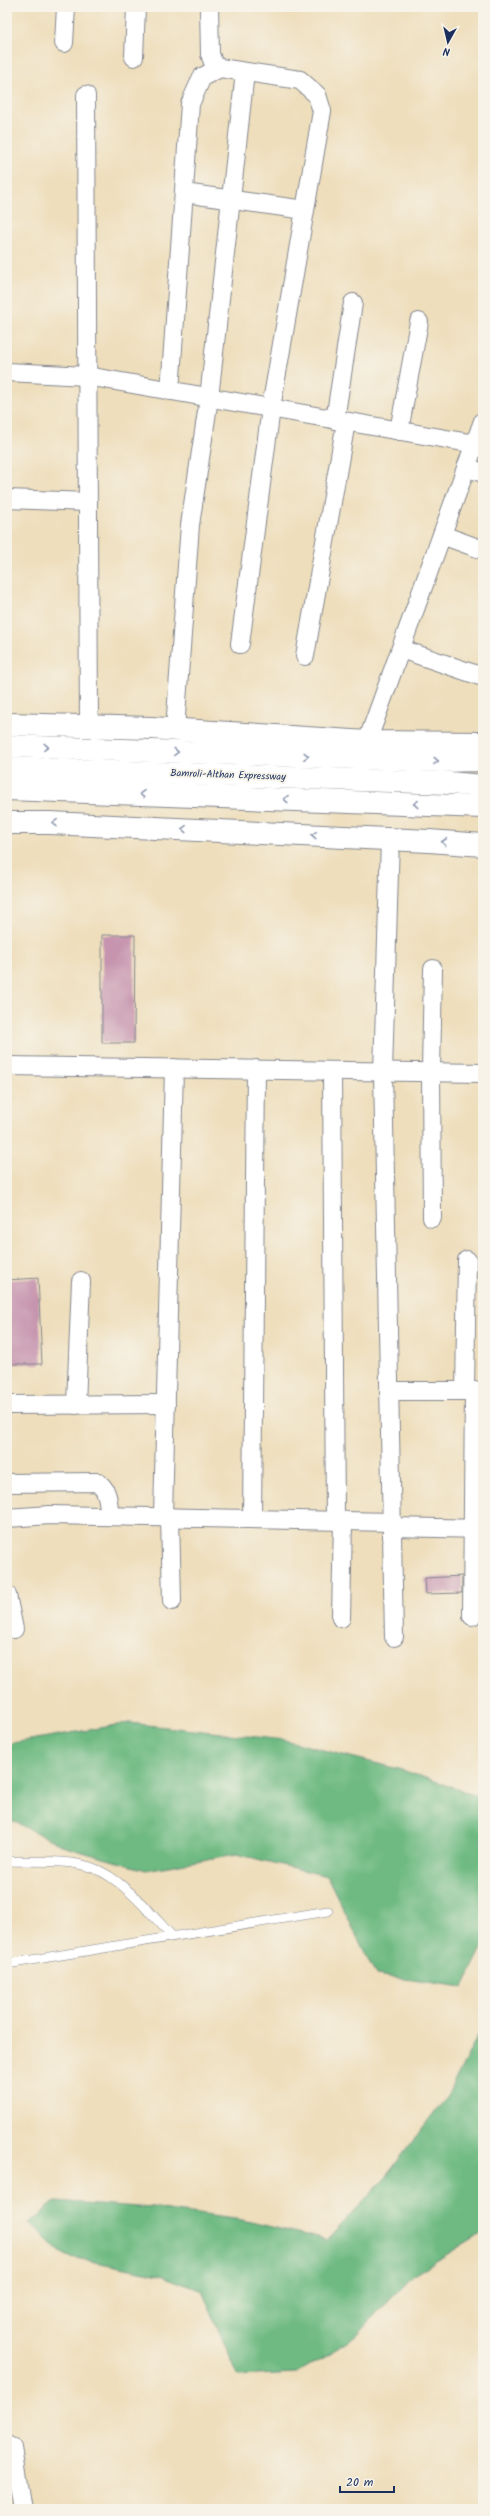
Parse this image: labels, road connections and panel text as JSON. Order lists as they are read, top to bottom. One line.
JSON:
{"streets":{"main road":["Bamroli-Althan Expressway"]},"scale_bar":"20 m","north":"bottom"}
